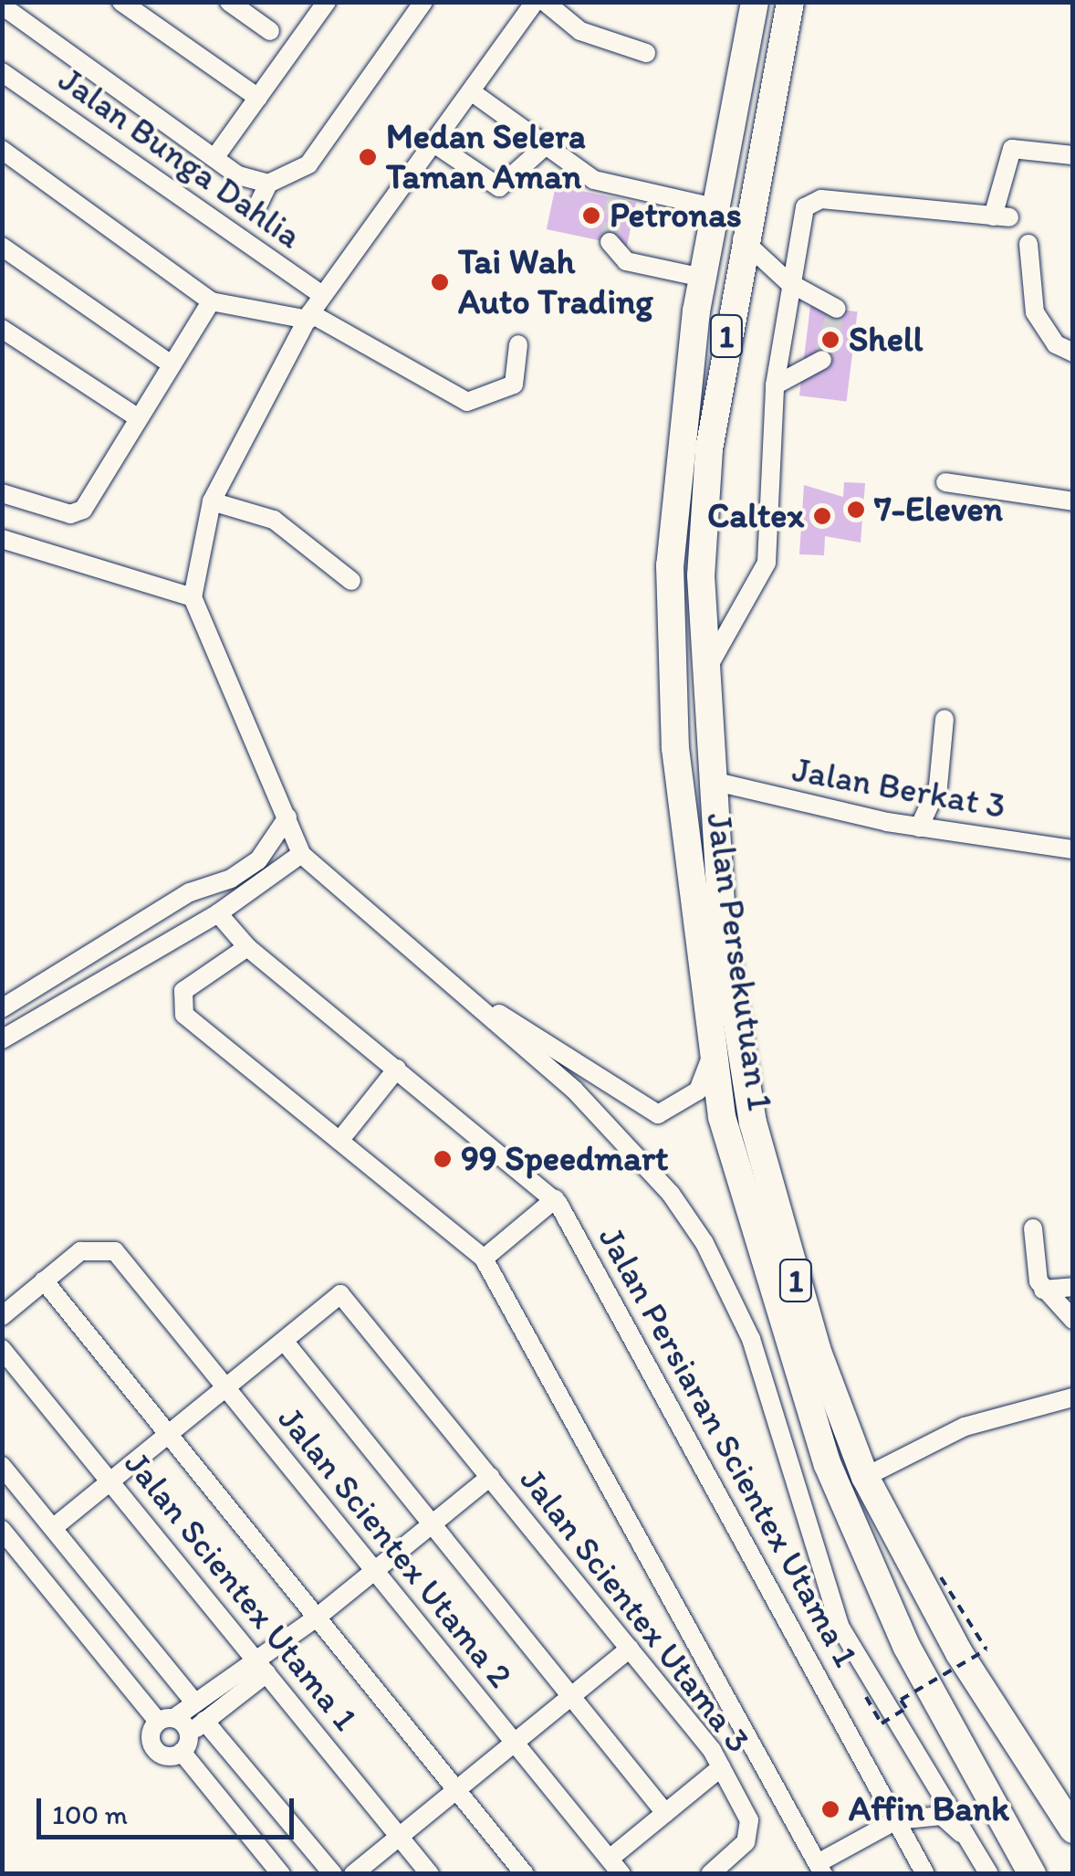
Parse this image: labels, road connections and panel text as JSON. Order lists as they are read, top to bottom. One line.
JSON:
{"streets":{"highway":["1","Jalan Persekutuan 1"],"street":["Jalan Bunga Dahlia","Jalan Berkat 3","Jalan Persiaran Scientex Utama 1","Jalan Scientex Utama 2","Jalan Scientex Utama 1","Jalan Scientex Utama 3"]},"crossings":[["Jalan Berkat 3","Jalan Persekutuan 1"]],"places":["Medan Selera Taman Aman","Petronas","Tai Wah Auto Trading","Shell","7-Eleven","Caltex","99 Speedmart","Affin Bank"],"scale_bar":"100 m"}
